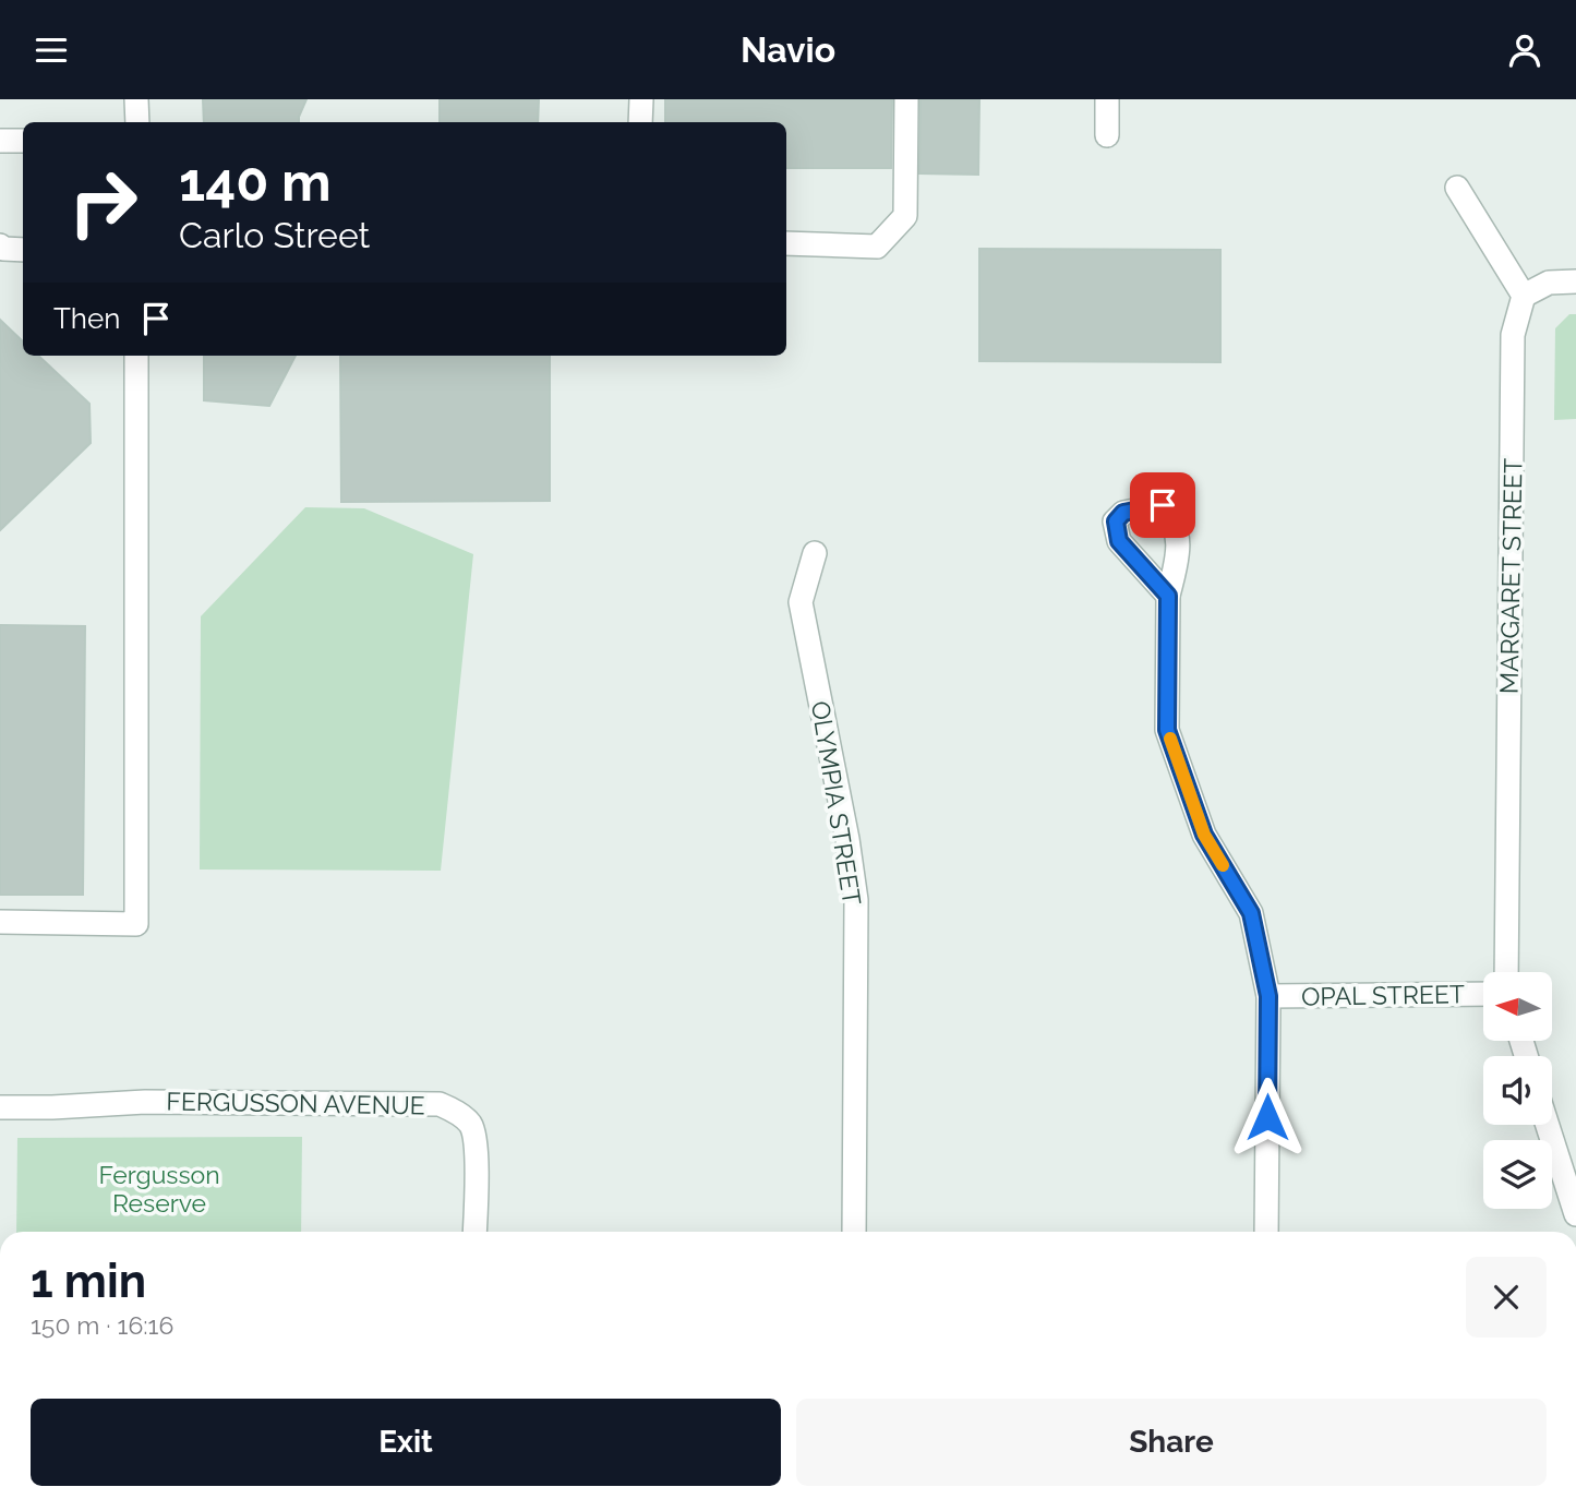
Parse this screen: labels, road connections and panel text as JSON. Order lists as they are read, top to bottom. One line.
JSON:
{"streets":{"street":["MARGARET STREET","OLYMPIA STREET","OPAL STREET","FERGUSSON AVENUE"]},"parks":["Fergusson Reserve"],"north":"left","page":{"header":"Navio","turn":["140 m","Carlo Street"],"then":"Then","heading":["1 min","150 m · 16:16"],"buttons":["Exit","Share"]}}
